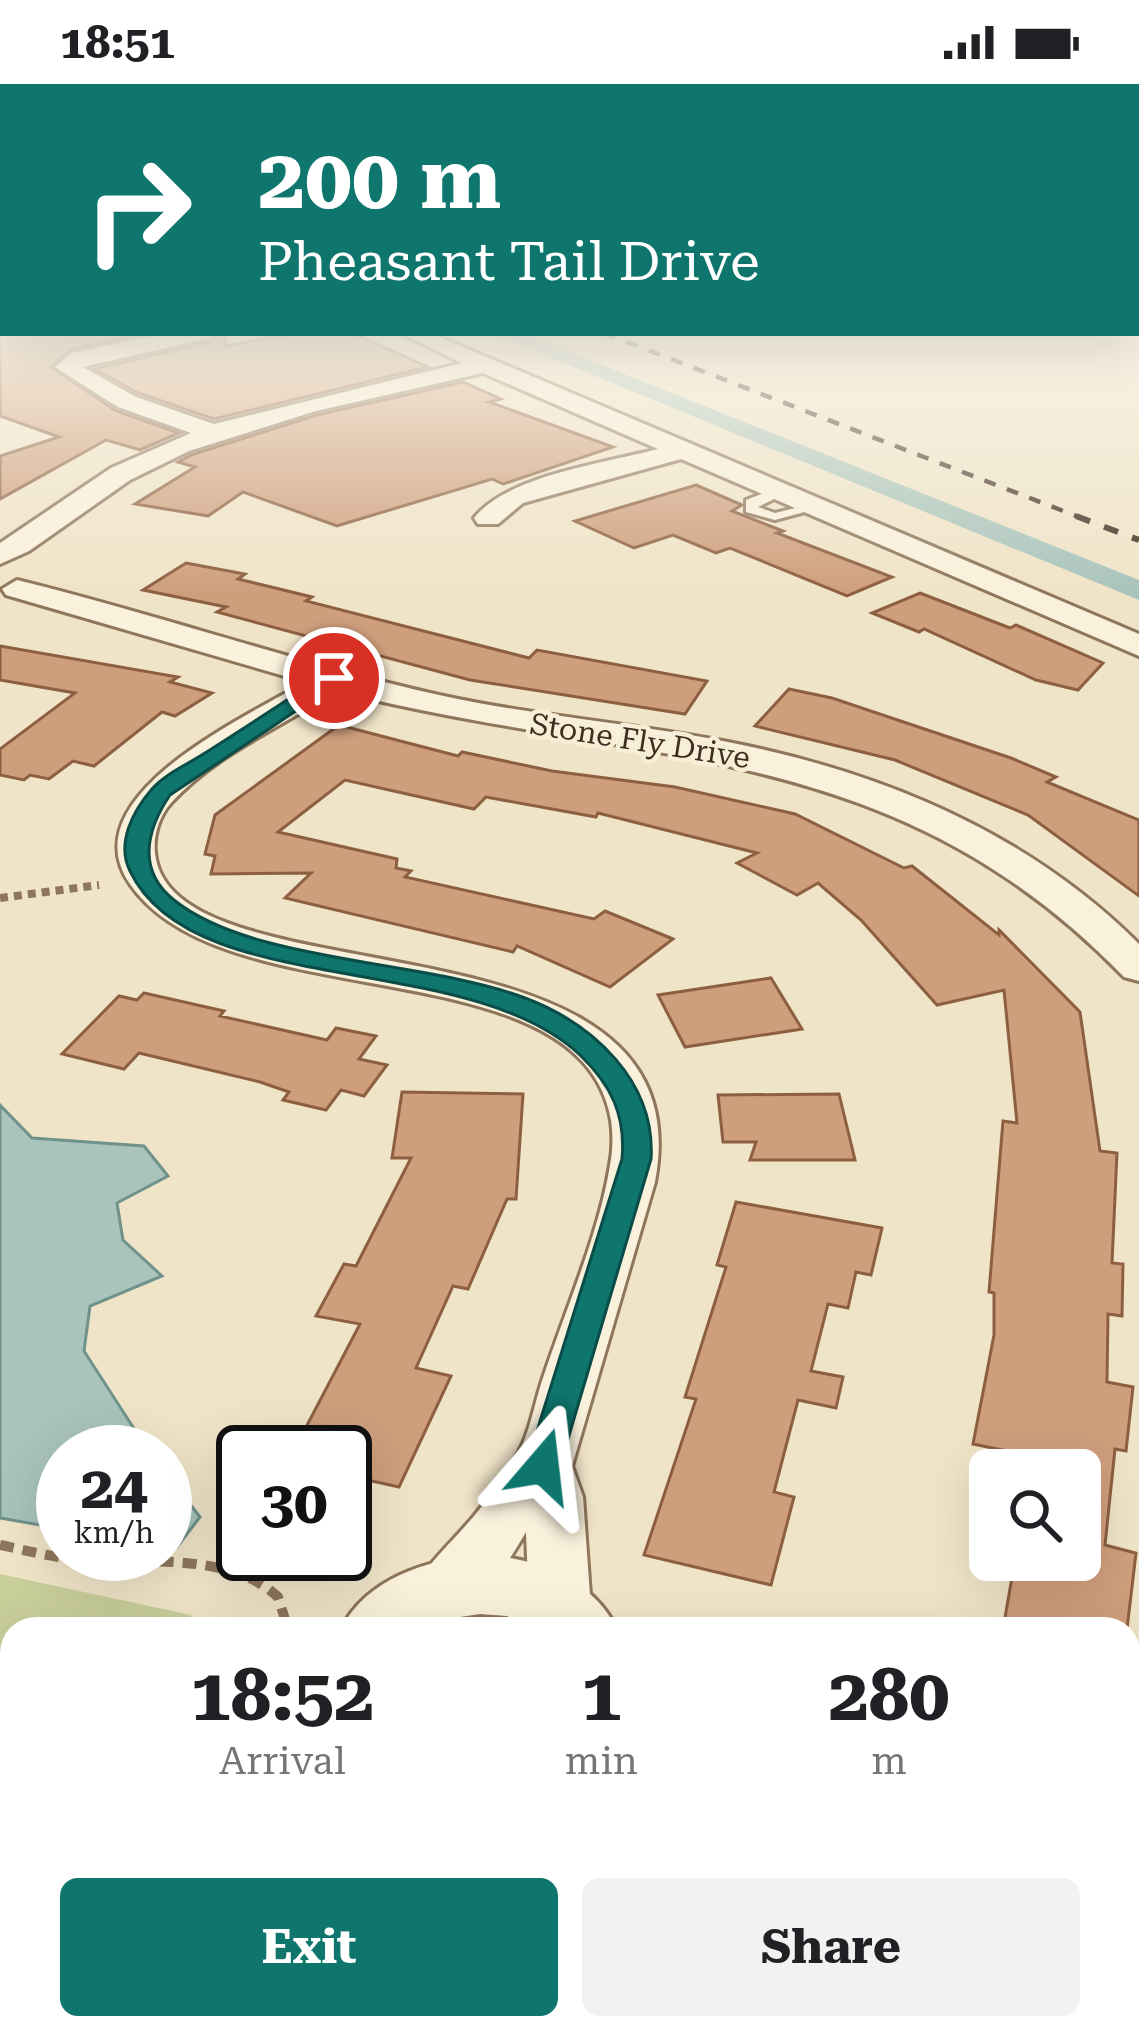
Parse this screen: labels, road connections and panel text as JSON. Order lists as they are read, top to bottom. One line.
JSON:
{"streets":{"street":["Stone Fly Drive"]},"page":{"status":"18:51","turn":["200 m","Pheasant Tail Drive"],"speed":"24 km/h","limit":"30","eta":["18:52","Arrival","1","min","280","m"],"buttons":["Exit","Share"]}}
